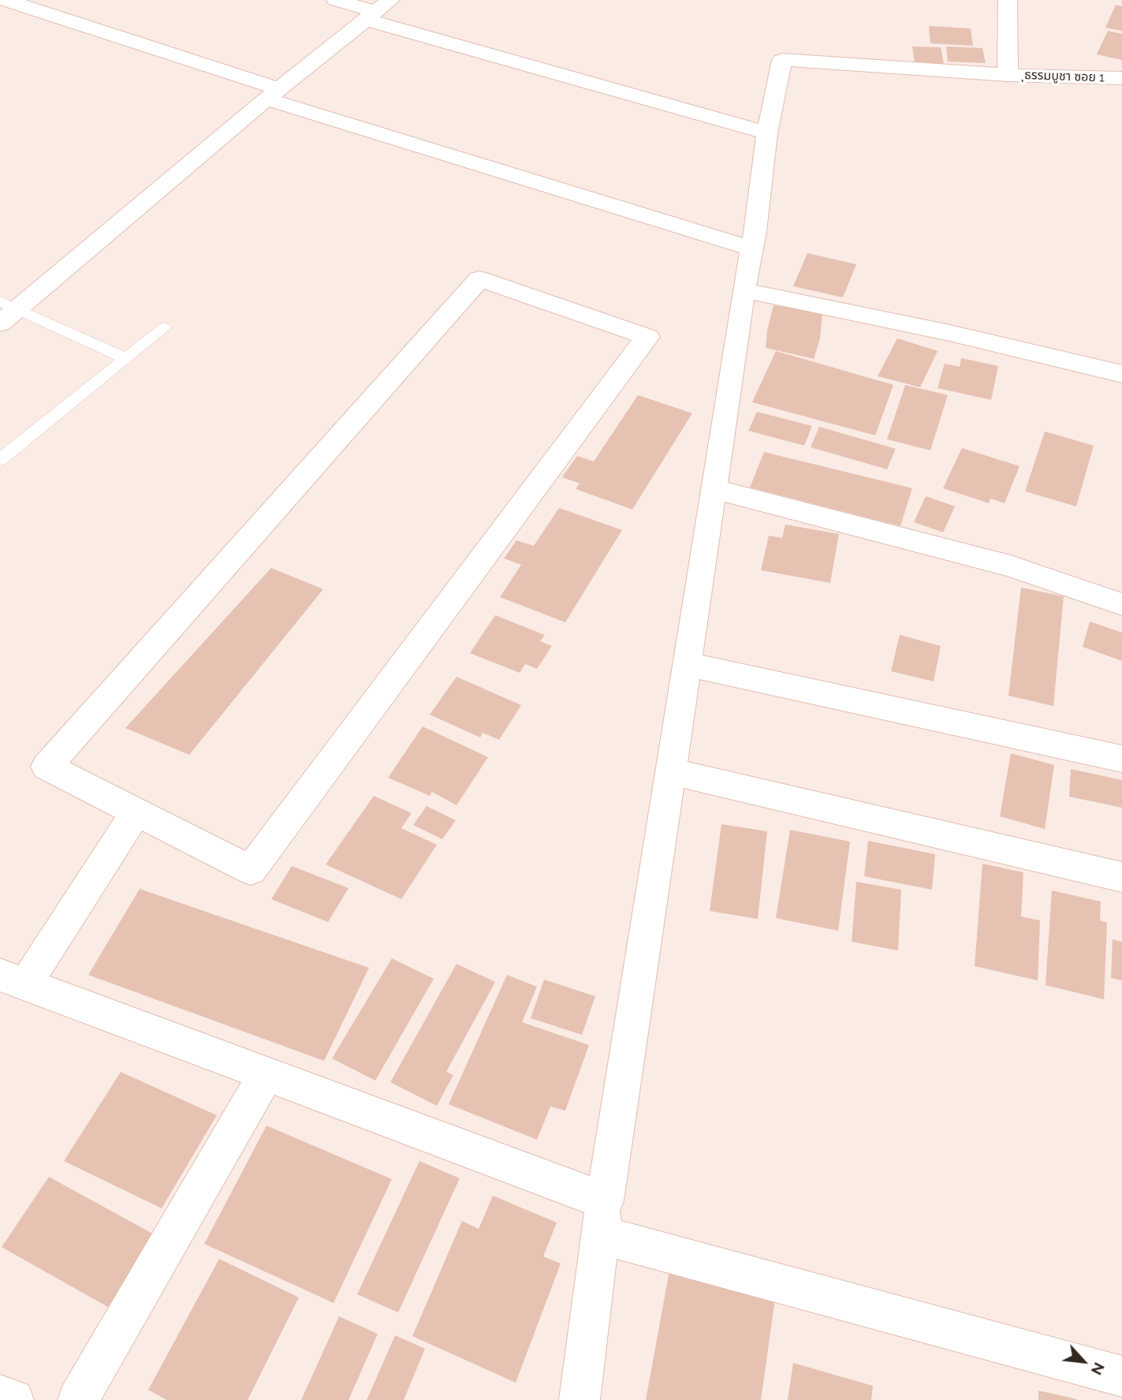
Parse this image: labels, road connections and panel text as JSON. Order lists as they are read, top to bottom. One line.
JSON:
{"streets":{"street":["ุธรรมบูชา ซอย 1"]},"north":"bottom right"}
